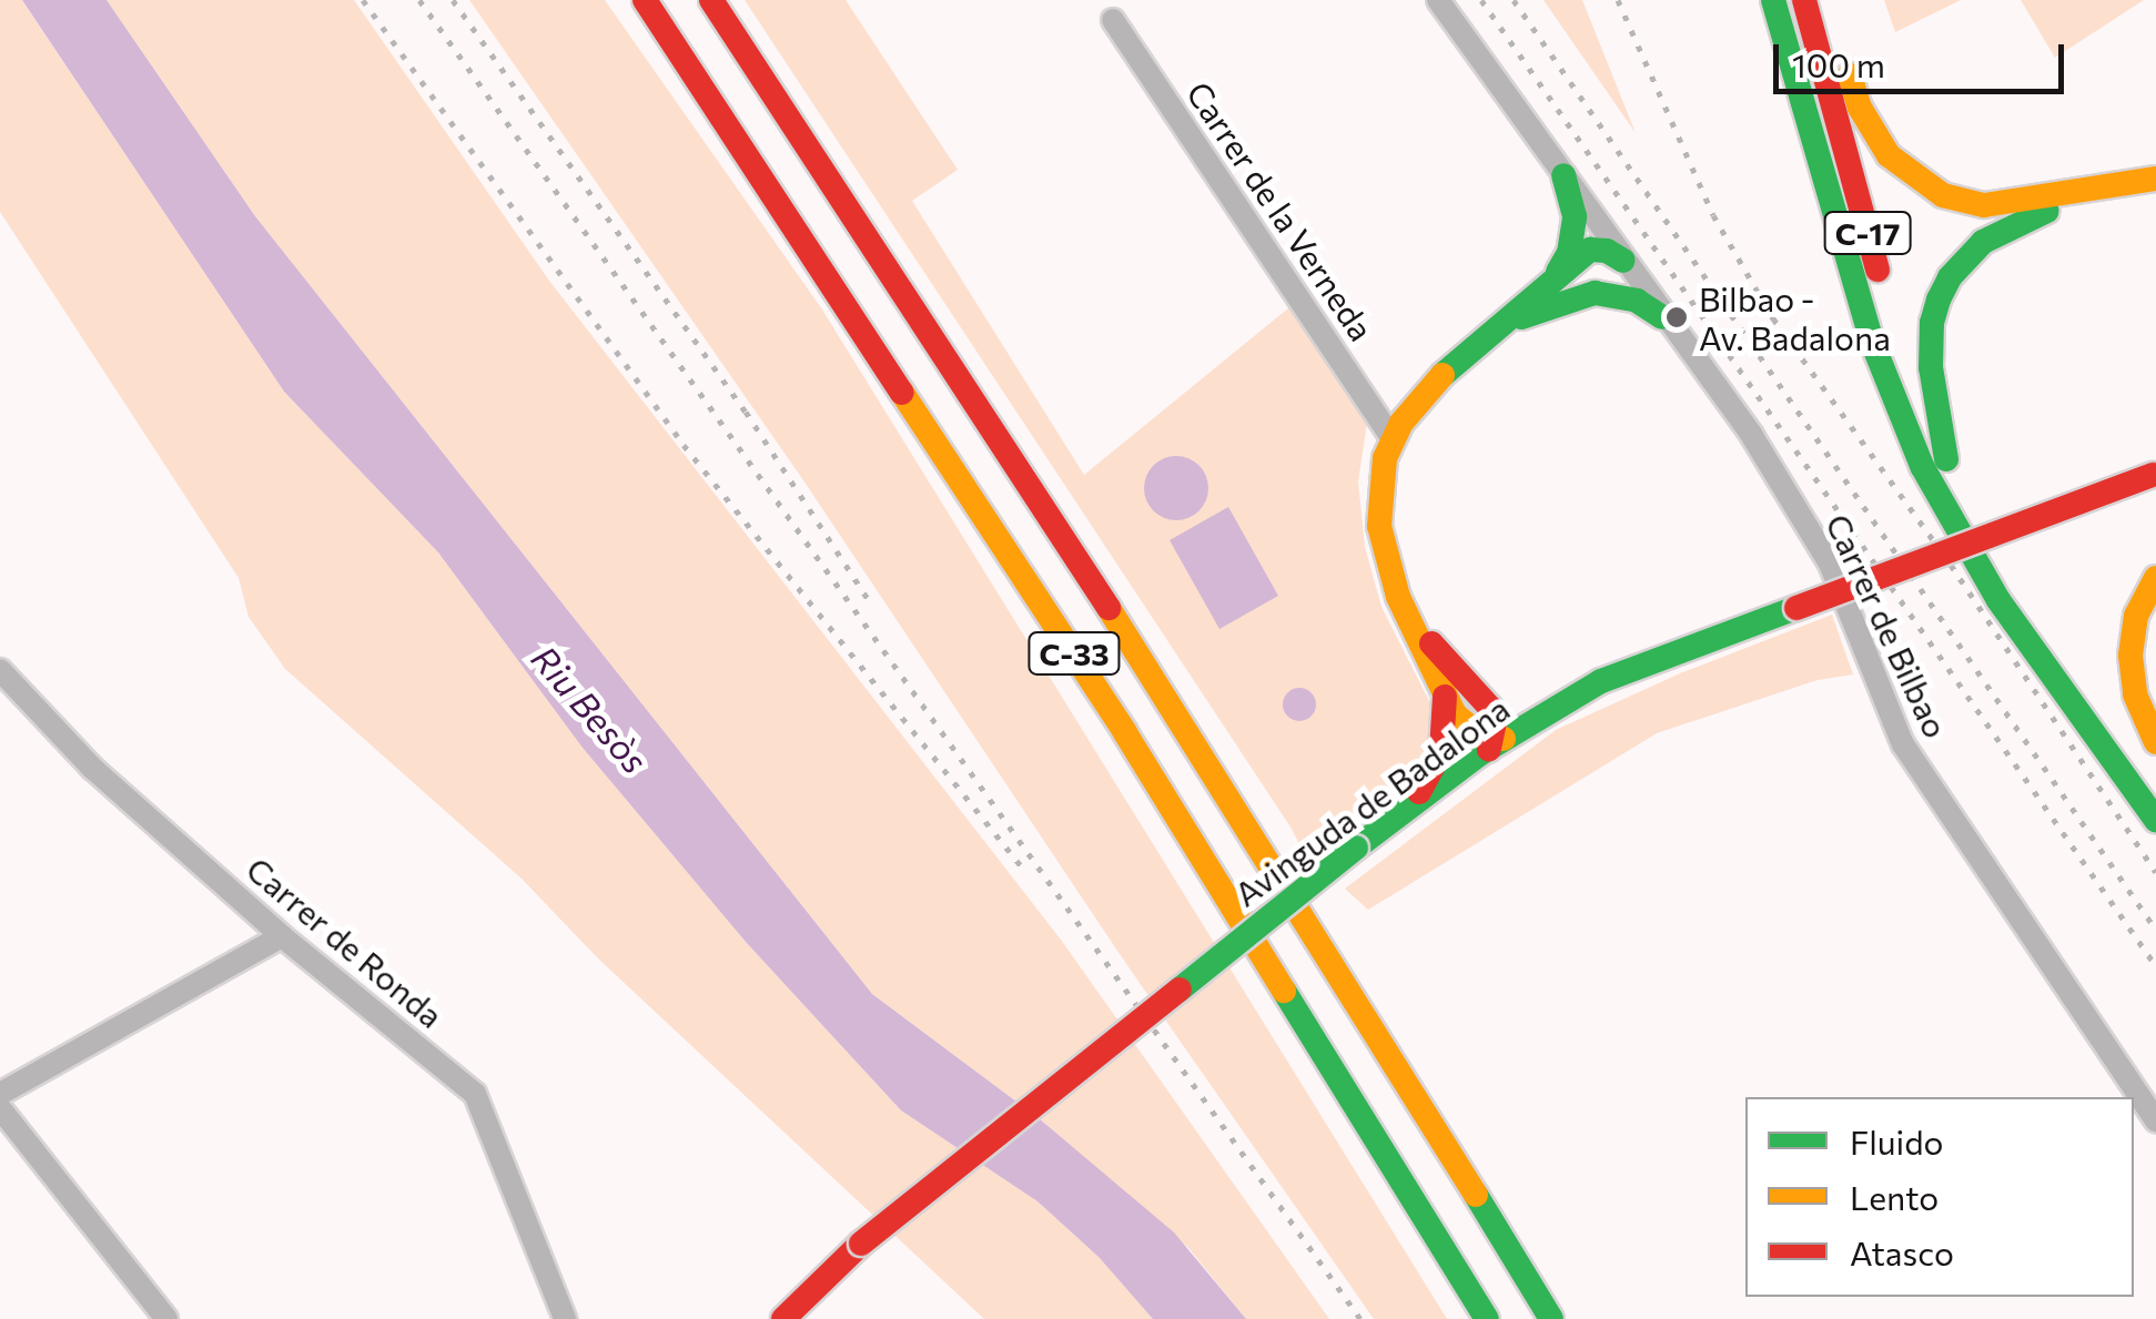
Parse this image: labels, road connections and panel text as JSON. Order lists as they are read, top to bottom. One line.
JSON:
{"streets":{"main road":["C-17","C-33","Avinguda de Badalona"],"street":["Carrer de la Verneda","Carrer de Bilbao","Carrer de Ronda"]},"water":["Riu Besòs"],"places":["Bilbao - Av. Badalona"],"legend":["Fluido","Lento","Atasco"],"scale_bar":"100 m"}
